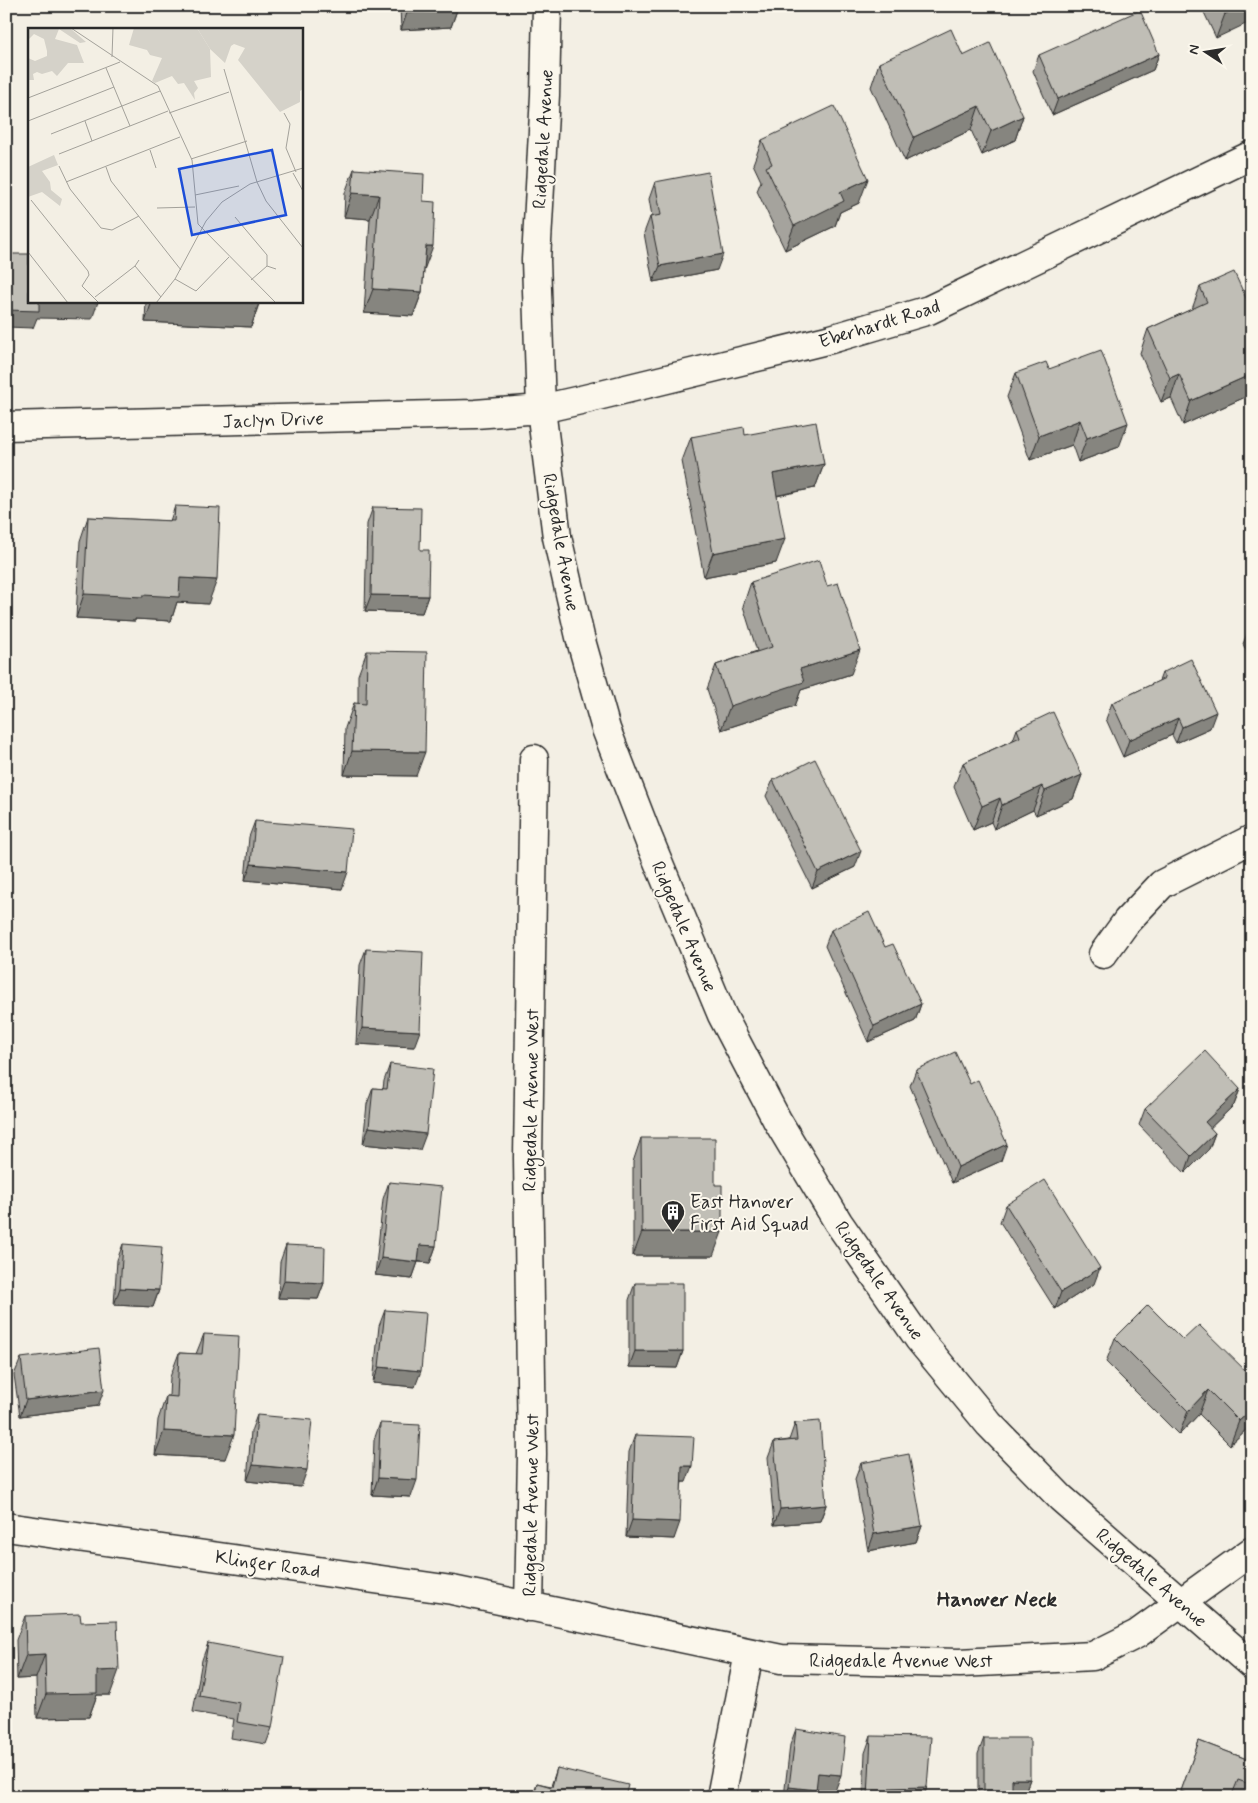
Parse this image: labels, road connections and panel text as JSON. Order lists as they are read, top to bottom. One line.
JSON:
{"streets":{"street":["Ridgedale Avenue","Eberhardt Road","Jaclyn Drive","Ridgedale Avenue West","Klinger Road"]},"crossings":[["Ridgedale Avenue","Eberhardt Road"],["Ridgedale Avenue","Jaclyn Drive"],["Ridgedale Avenue","Ridgedale Avenue West"],["Eberhardt Road","Jaclyn Drive"],["Ridgedale Avenue West","Klinger Road"]],"districts":["Hanover Neck"],"places":{"building":["East Hanover First Aid Squad"]},"north":"left"}
